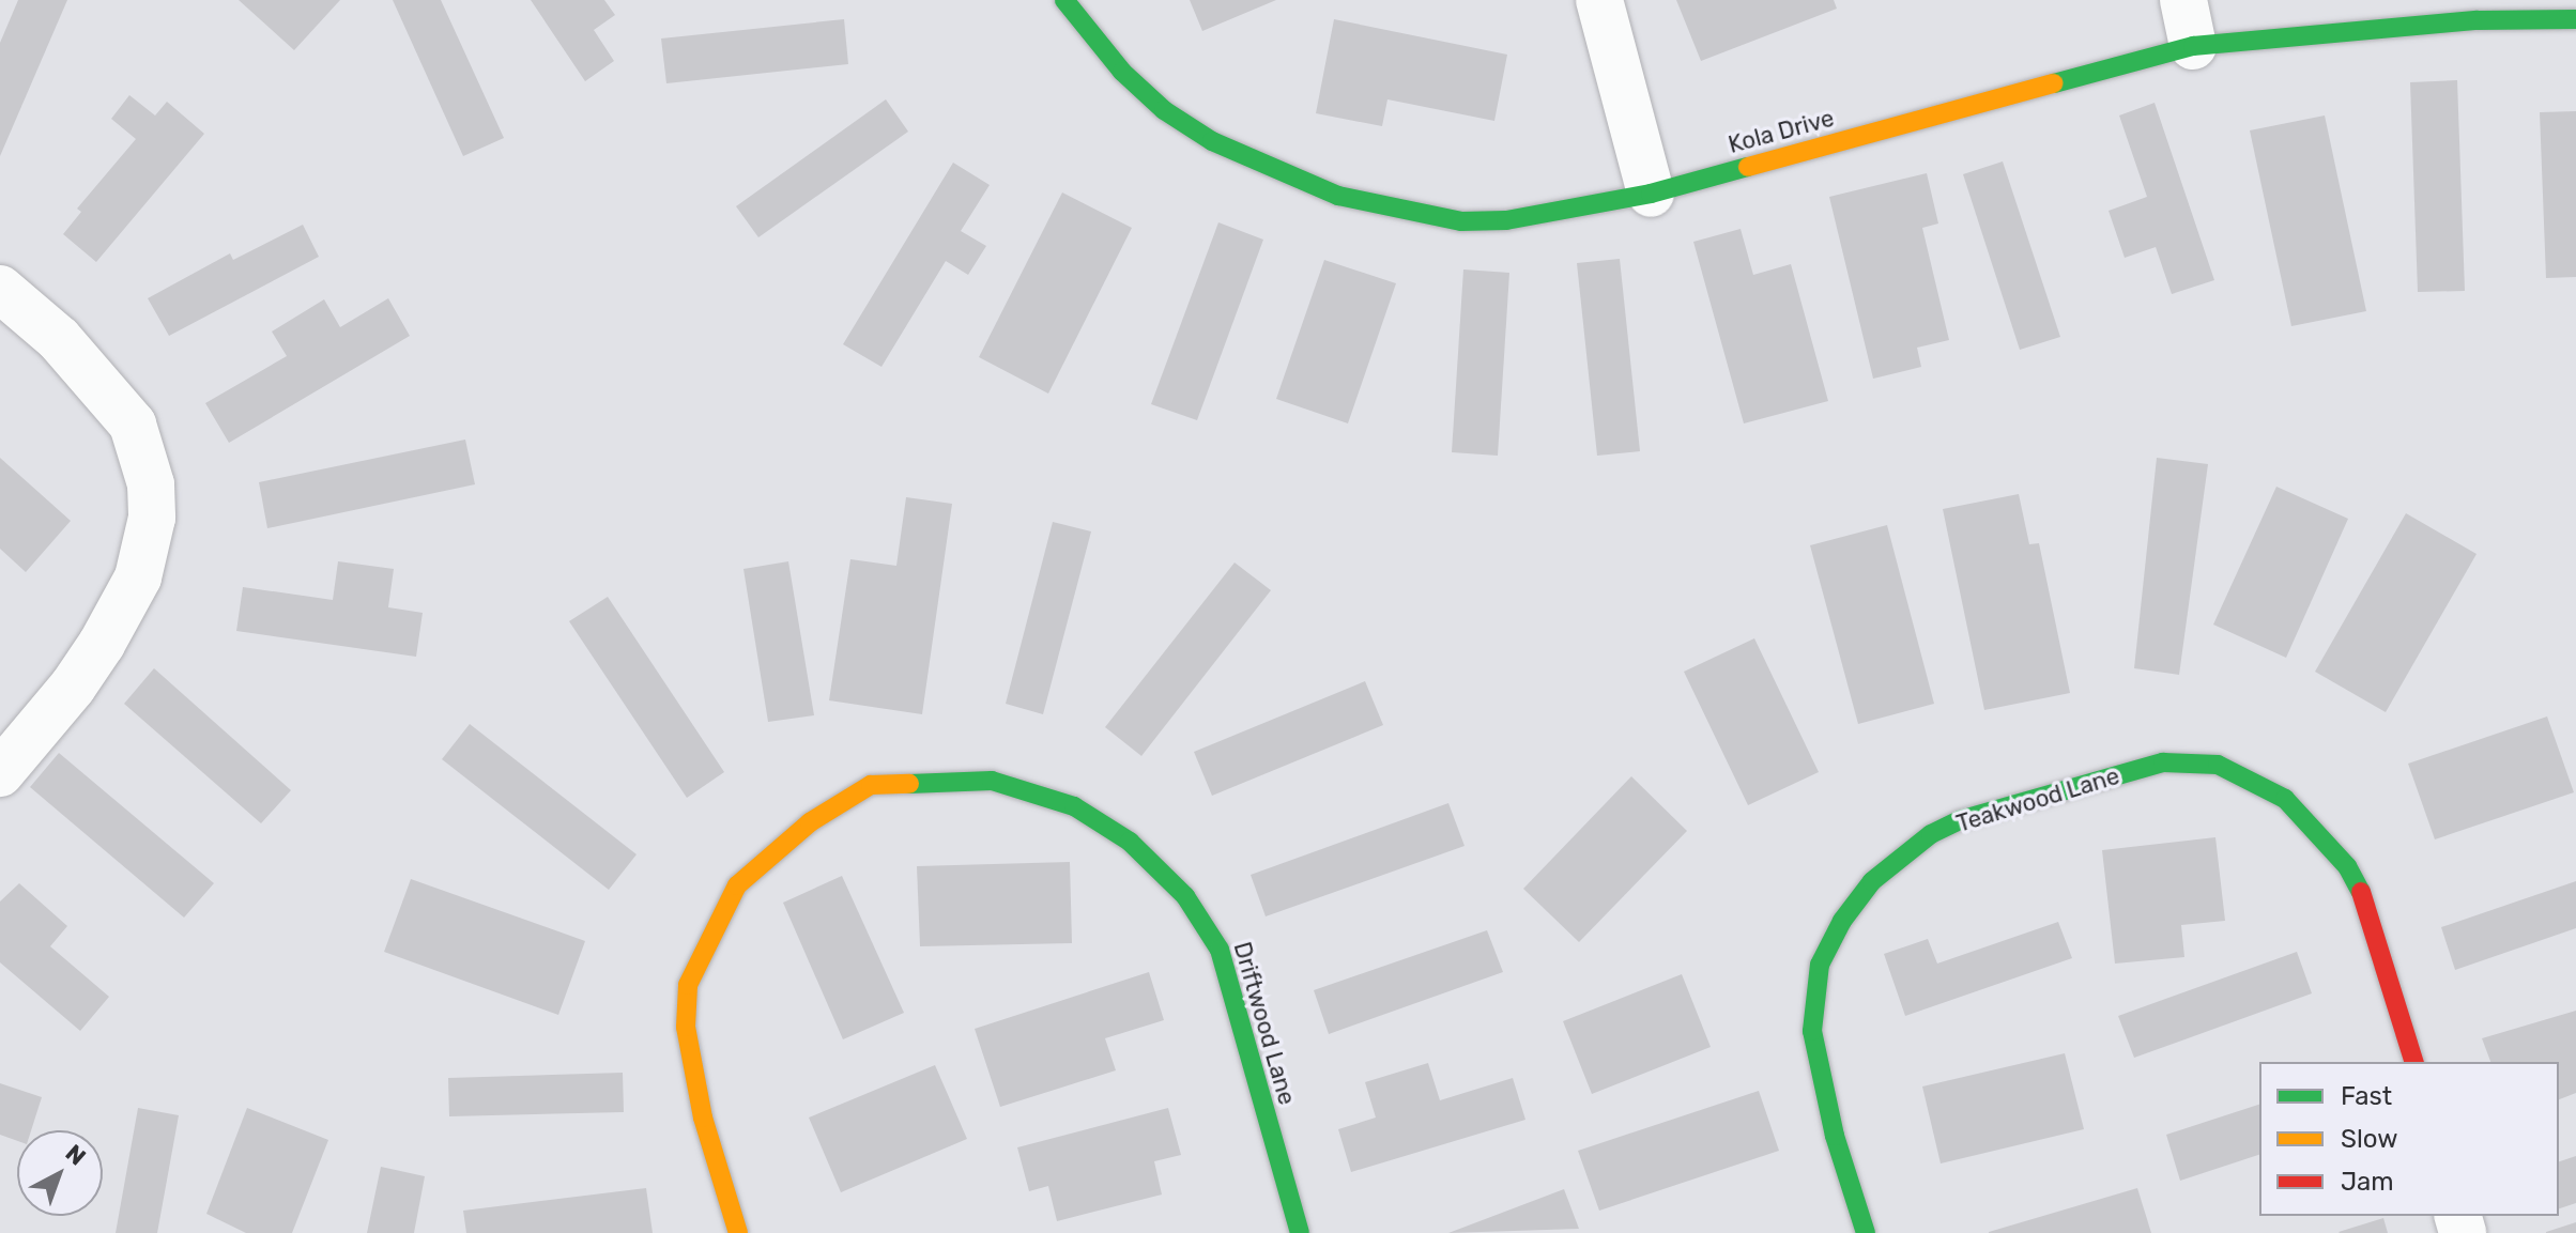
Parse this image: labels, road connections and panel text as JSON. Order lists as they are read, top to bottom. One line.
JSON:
{"streets":{"street":["Kola Drive","Teakwood Lane","Driftwood Lane"]},"legend":["Fast","Slow","Jam"],"north":"top right"}
